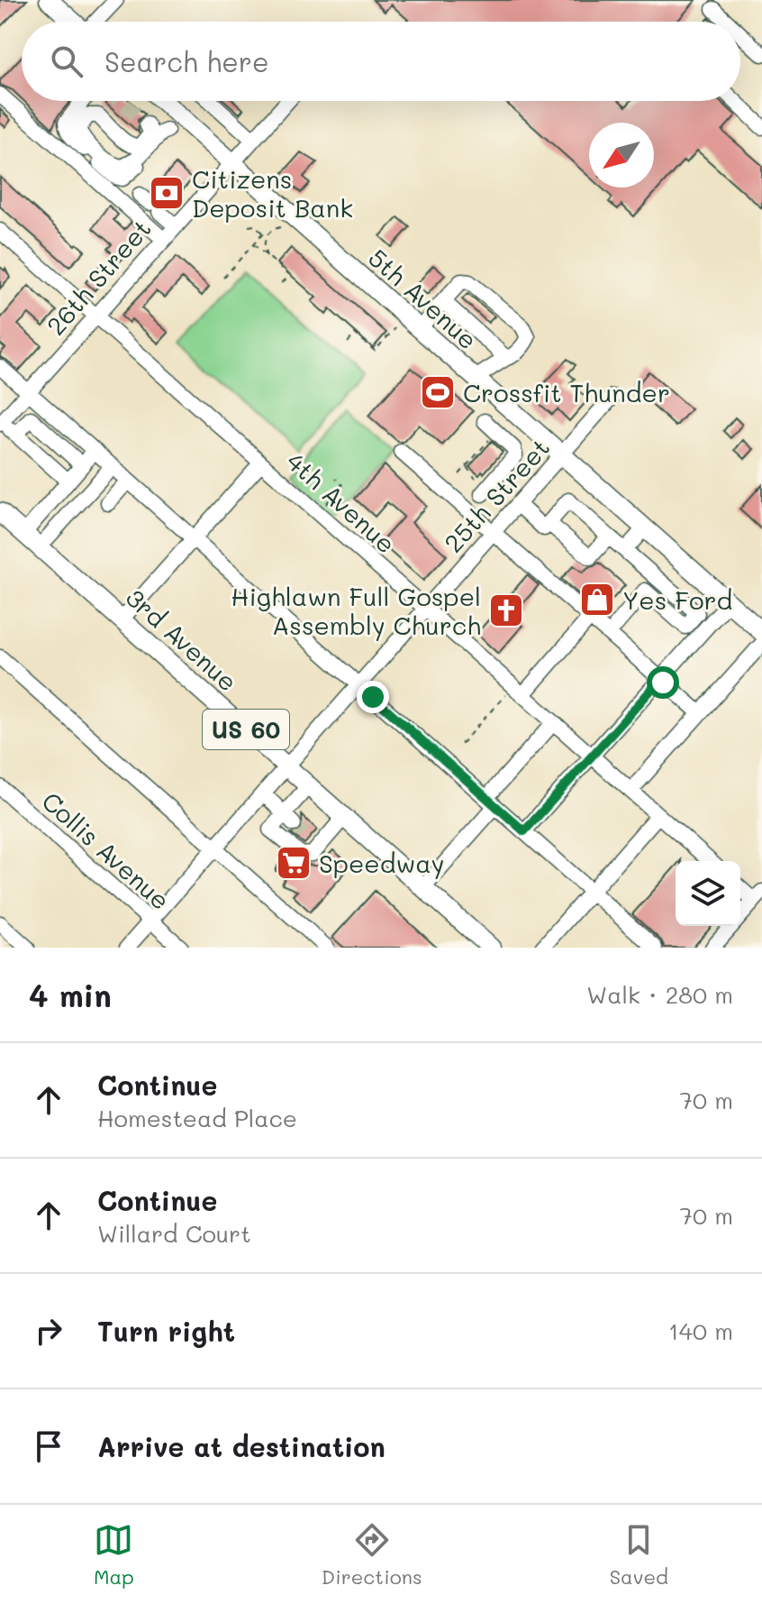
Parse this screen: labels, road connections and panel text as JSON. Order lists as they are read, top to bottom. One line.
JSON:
{"streets":{"main road":["5th Avenue","3rd Avenue","US 60"],"street":["26th Street","25th Street","4th Avenue","Collis Avenue"]},"crossings":[["26th Street","5th Avenue"],["26th Street","4th Avenue"],["5th Avenue","25th Street"],["25th Street","4th Avenue"],["25th Street","3rd Avenue"],["25th Street","Collis Avenue"]],"places":{"bank":["Citizens Deposit Bank"],"sports":["Crossfit Thunder"],"shop":["Yes Ford"],"church":["Highlawn Full Gospel Assembly Church"],"supermarket":["Speedway"]},"north":"bottom left","page":{"search":"Search here","heading":["4 min","Walk · 280 m"],"list":[["Continue","Homestead Place","70 m"],["Continue","Willard Court","70 m"],["Turn right","140 m"],"Arrive at destination"],"nav":["Map","Directions","Saved"]}}
